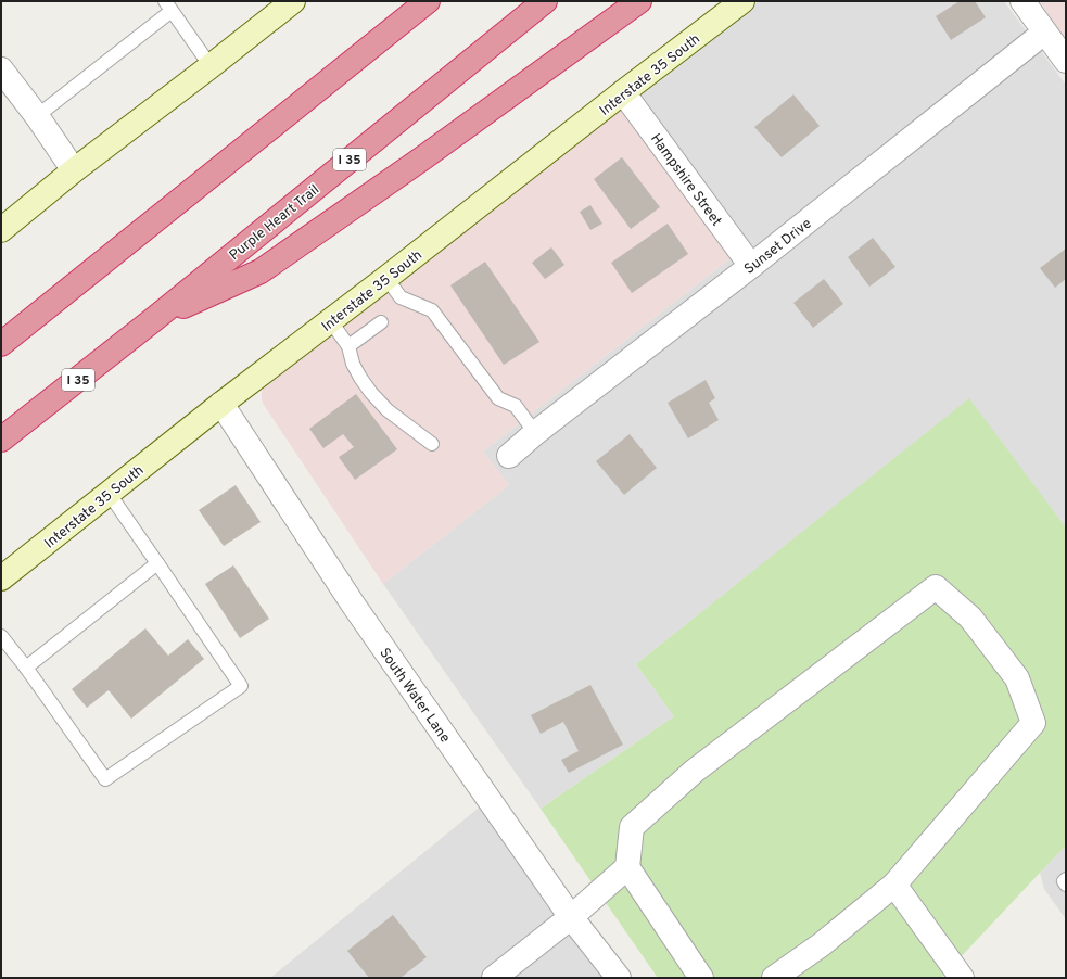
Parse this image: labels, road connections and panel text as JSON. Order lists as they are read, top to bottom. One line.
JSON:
{"streets":{"highway":["I 35","Purple Heart Trail"],"main road":["Interstate 35 South"],"street":["Hampshire Street","Sunset Drive","South Water Lane"]},"crossings":[["Interstate 35 South","Hampshire Street"],["Interstate 35 South","South Water Lane"],["Hampshire Street","Sunset Drive"]]}
